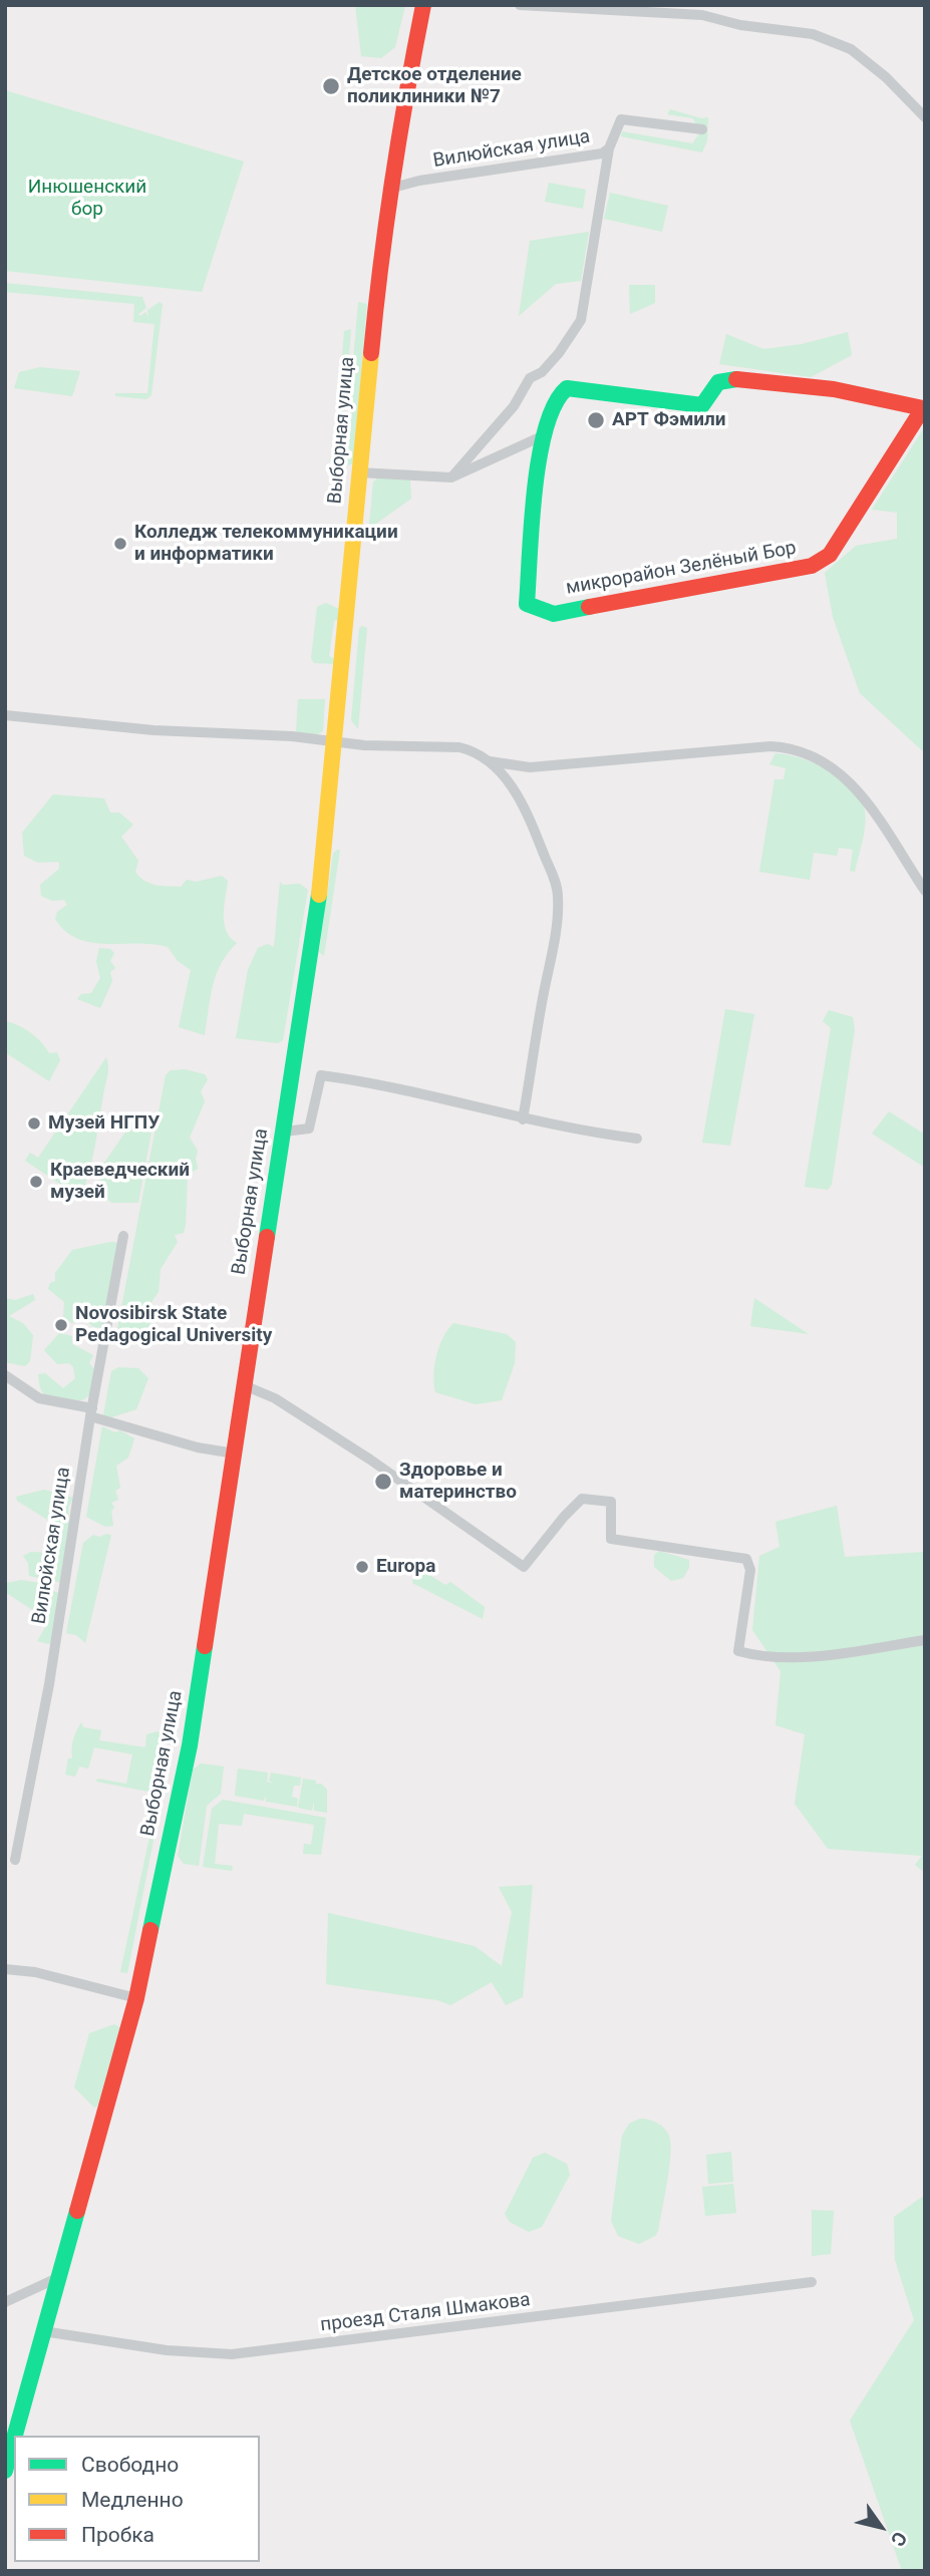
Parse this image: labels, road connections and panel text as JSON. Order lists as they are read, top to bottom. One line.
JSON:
{"streets":{"main road":["Выборная улица","микрорайон Зелёный Бор"],"street":["Вилюйская улица","проезд Сталя Шмакова"]},"crossings":[["Вилюйская улица","Выборная улица"],["Выборная улица","проезд Сталя Шмакова"]],"parks":["Инюшенский бор"],"places":["Детское отделение поликлиники №7","АРТ Фэмили","Колледж телекоммуникации и информатики","Музей НГПУ","Краеведческий музей","Novosibirsk State Pedagogical University","Здоровье и материнство","Europa"],"legend":["Свободно","Медленно","Пробка"],"north":"bottom right"}
